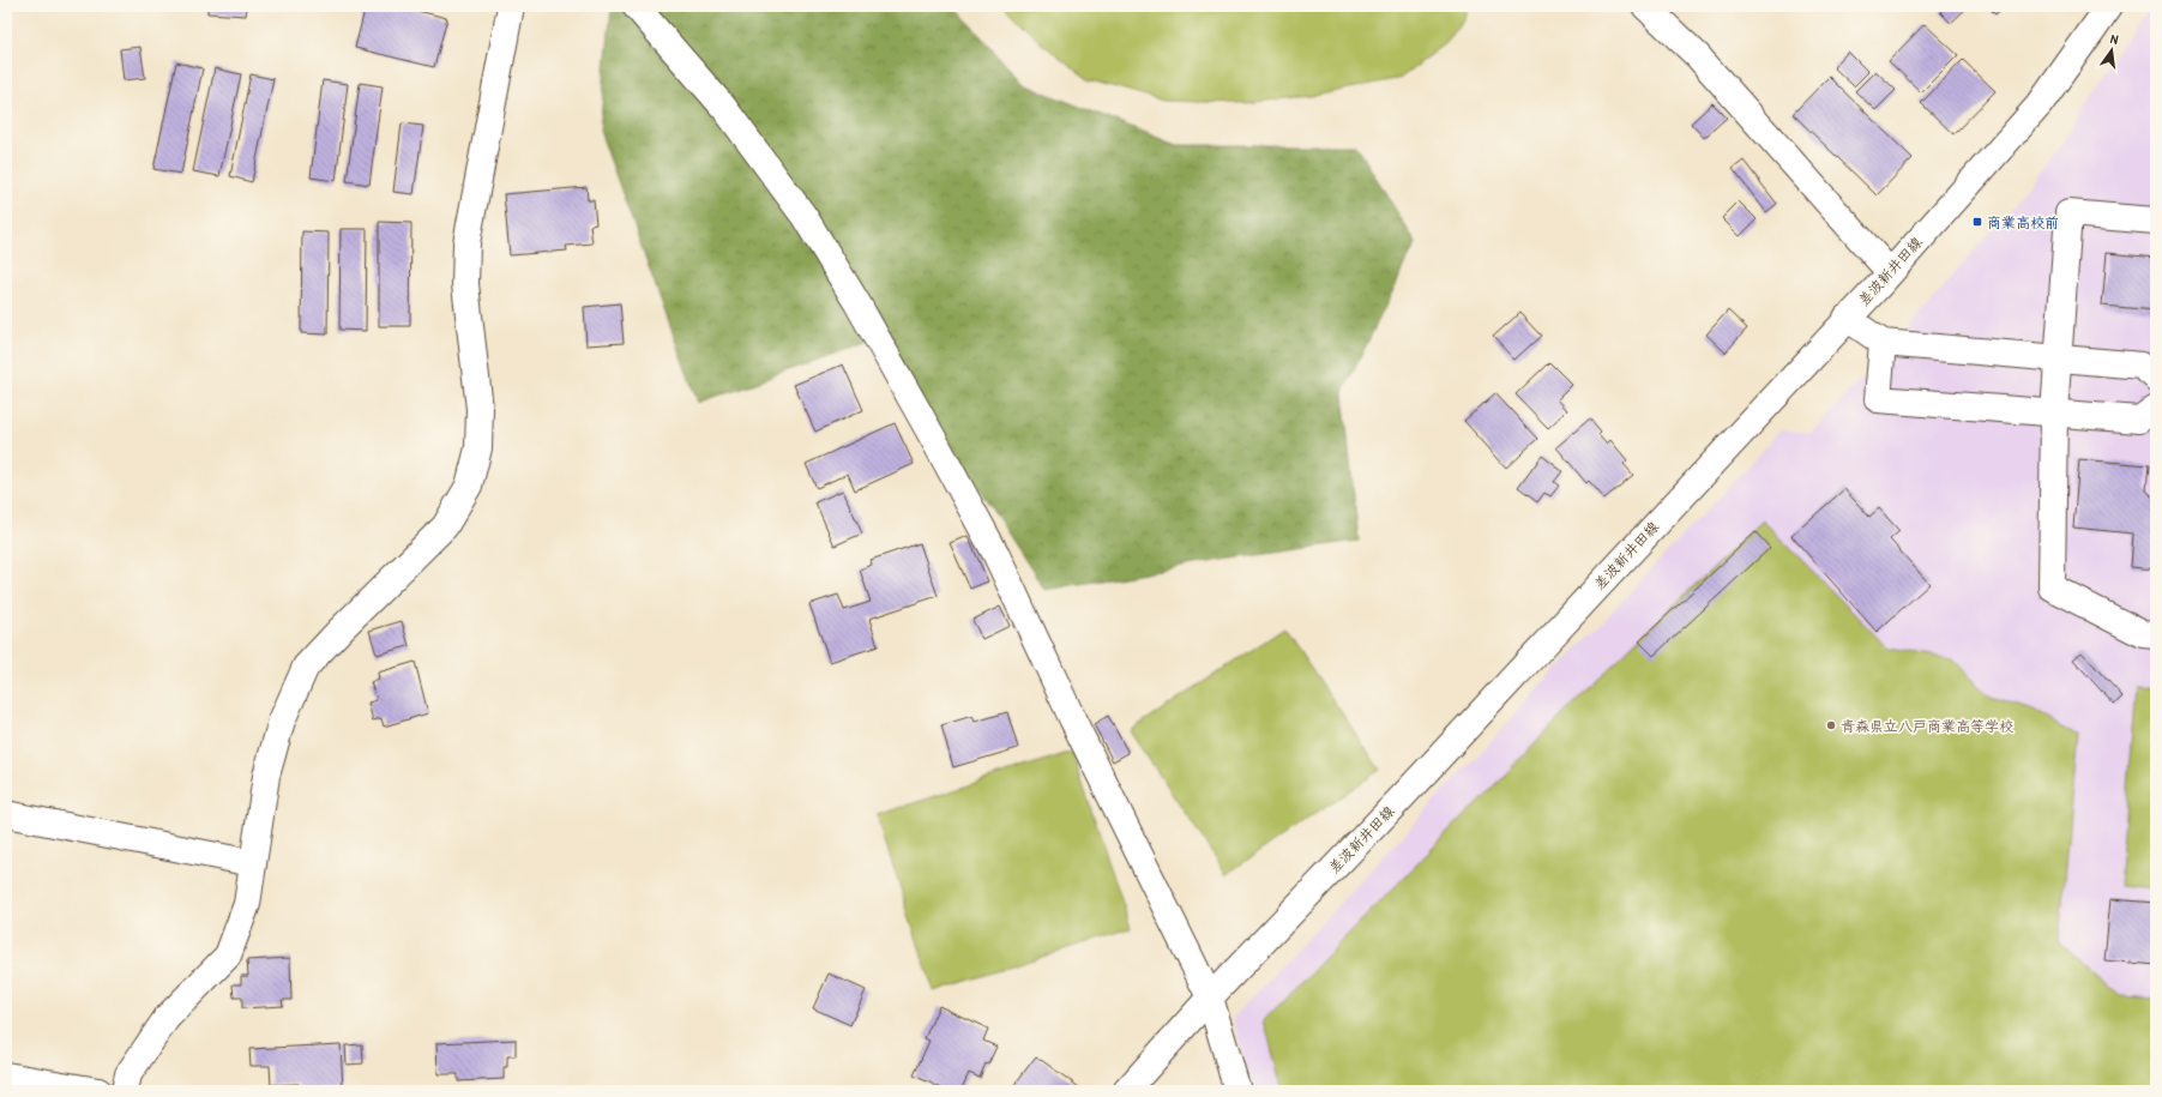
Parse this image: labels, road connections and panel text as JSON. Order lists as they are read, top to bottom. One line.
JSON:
{"streets":{"street":["差波新井田線"]},"places":{"transit":["商業高校前"],"other":["青森県立八戸商業高等学校"]},"north":"top"}
